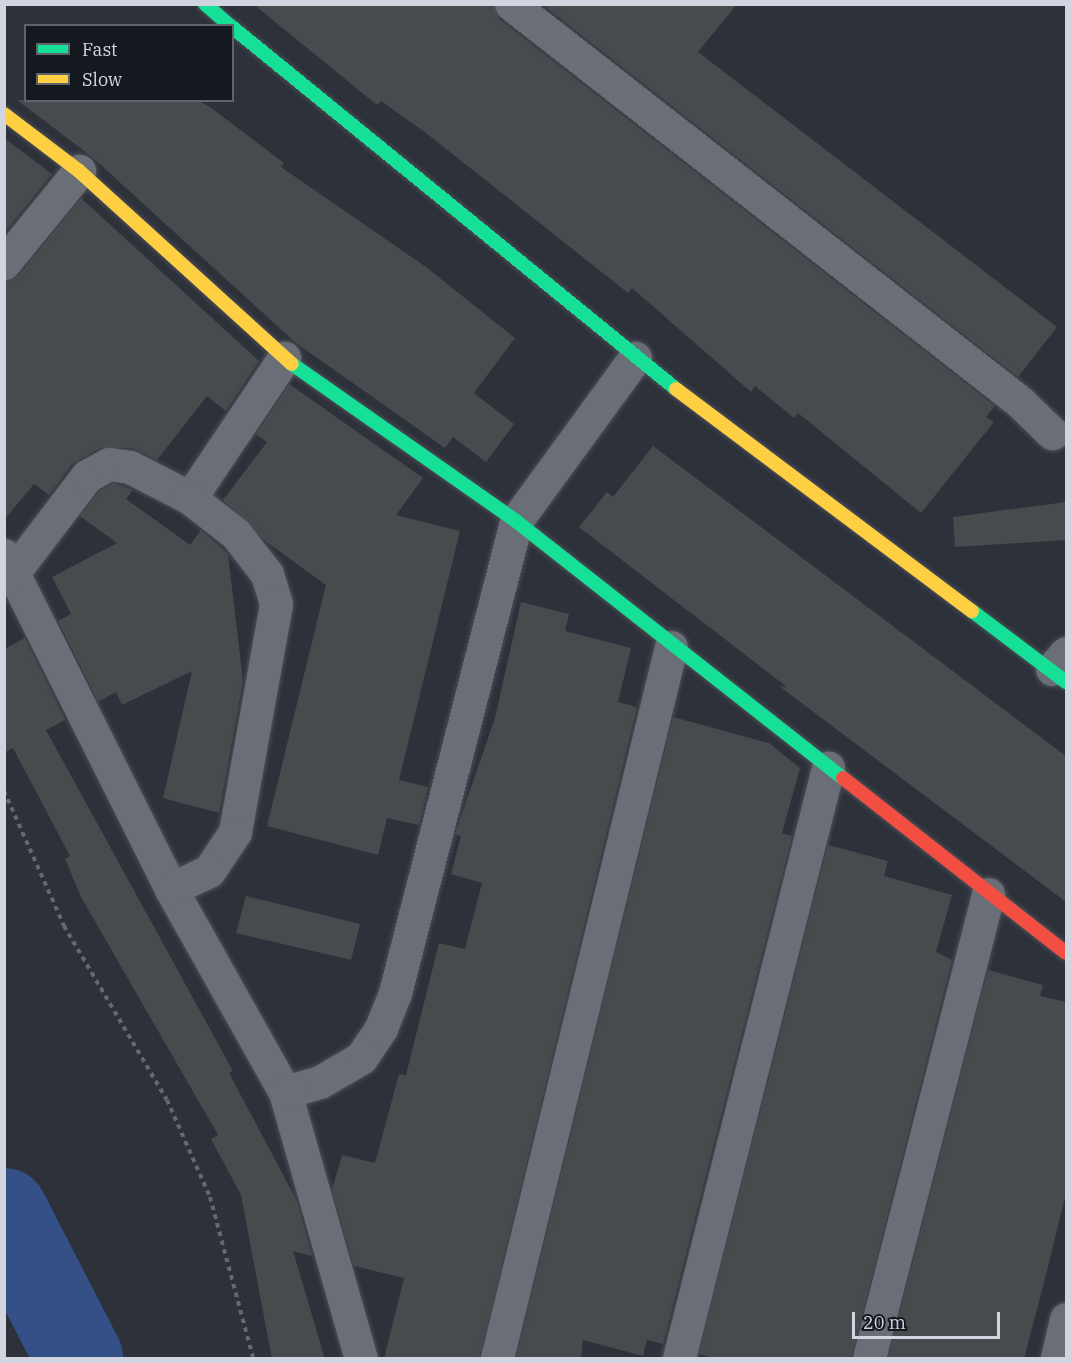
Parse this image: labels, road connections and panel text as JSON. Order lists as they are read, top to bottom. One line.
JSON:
{"legend":["Fast","Slow"],"scale_bar":"20 m"}
